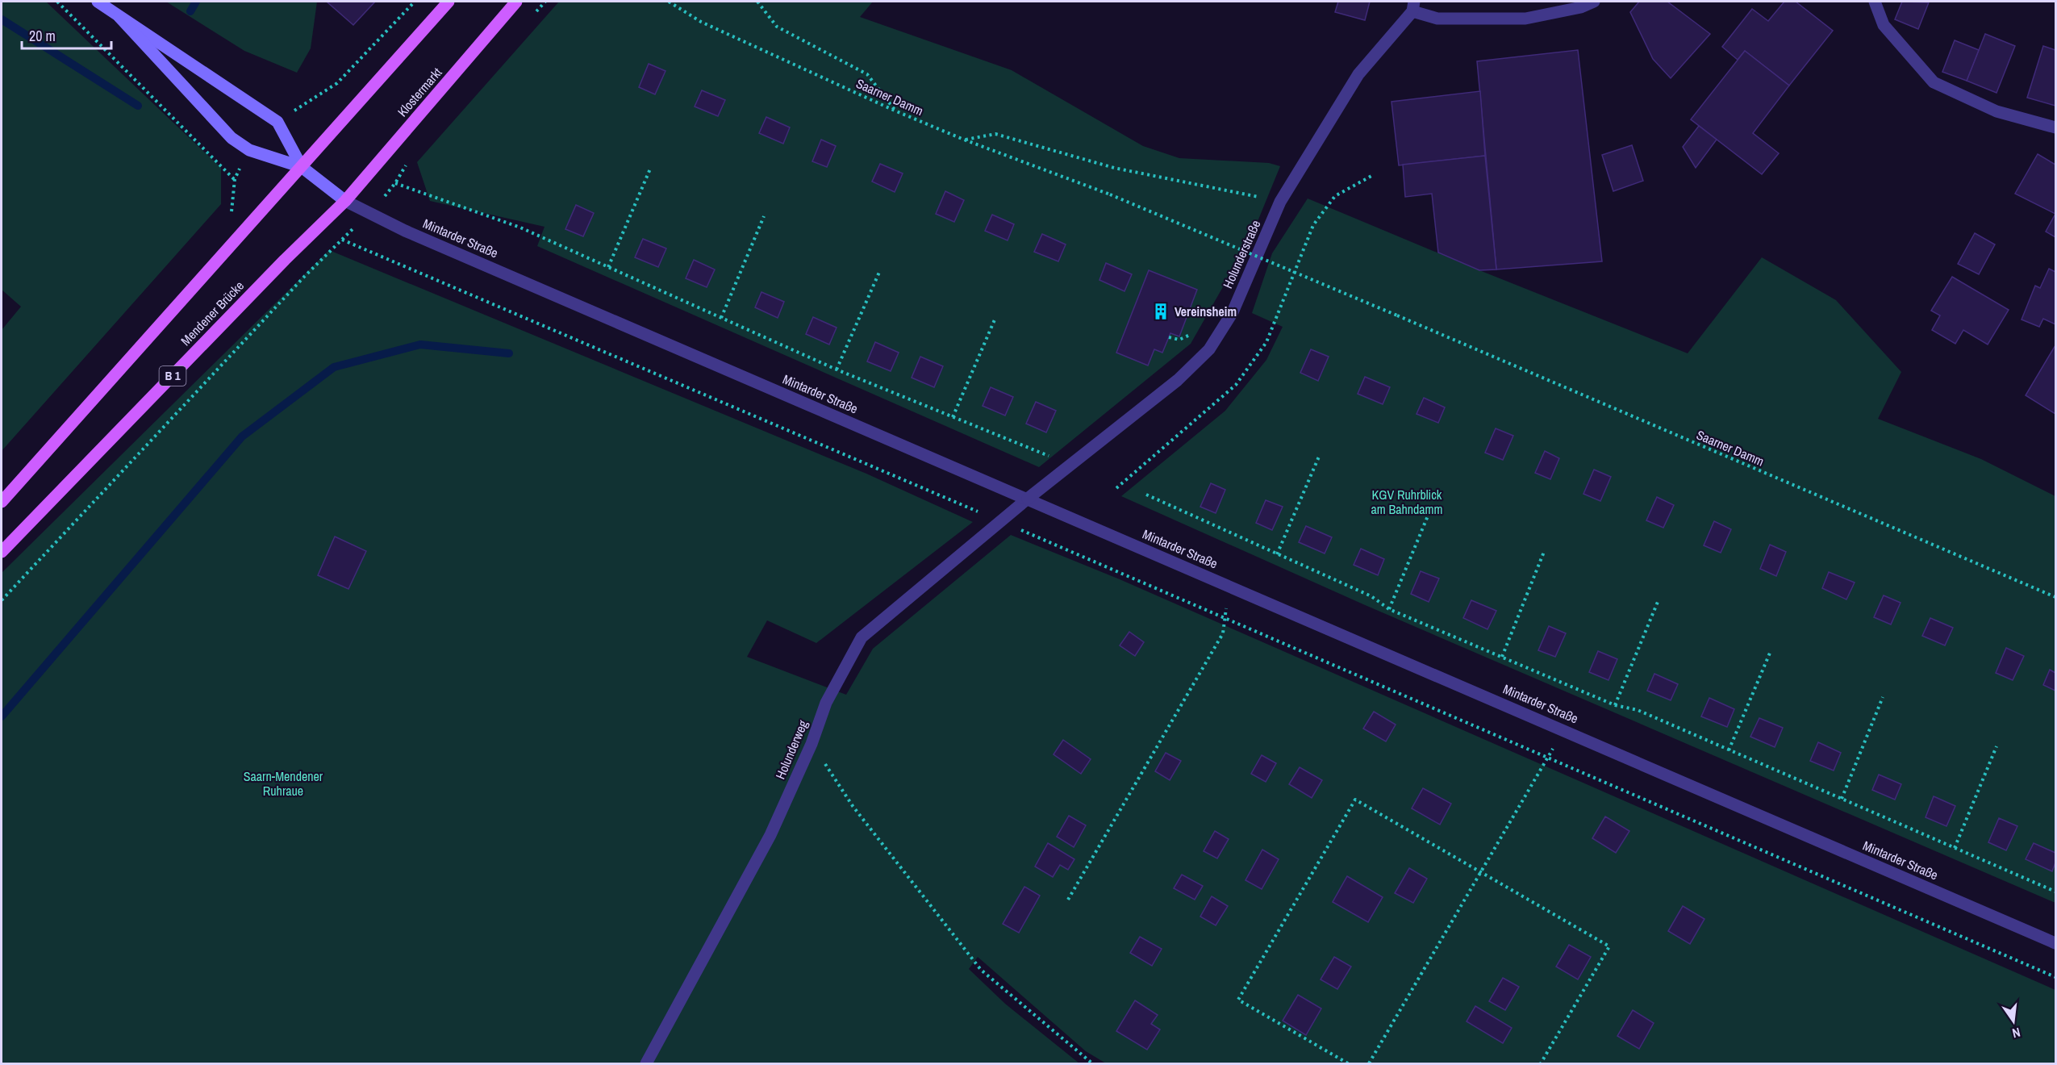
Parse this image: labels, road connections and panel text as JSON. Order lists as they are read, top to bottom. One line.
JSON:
{"streets":{"main road":["Klostermarkt","Mintarder Straße","Mendener Brücke","B 1"],"street":["Holunderstraße","Holunderweg"],"path":["Saarner Damm"]},"crossings":[["Klostermarkt","Mintarder Straße"],["Klostermarkt","Mendener Brücke"],["Mintarder Straße","Holunderstraße"],["Mintarder Straße","Mendener Brücke"],["Mintarder Straße","Holunderweg"],["Holunderstraße","Holunderweg"]],"parks":["KGV Ruhrblick am Bahndamm","Saarn-Mendener Ruhraue"],"places":{"building":["Vereinsheim"]},"scale_bar":"20 m","north":"bottom"}
